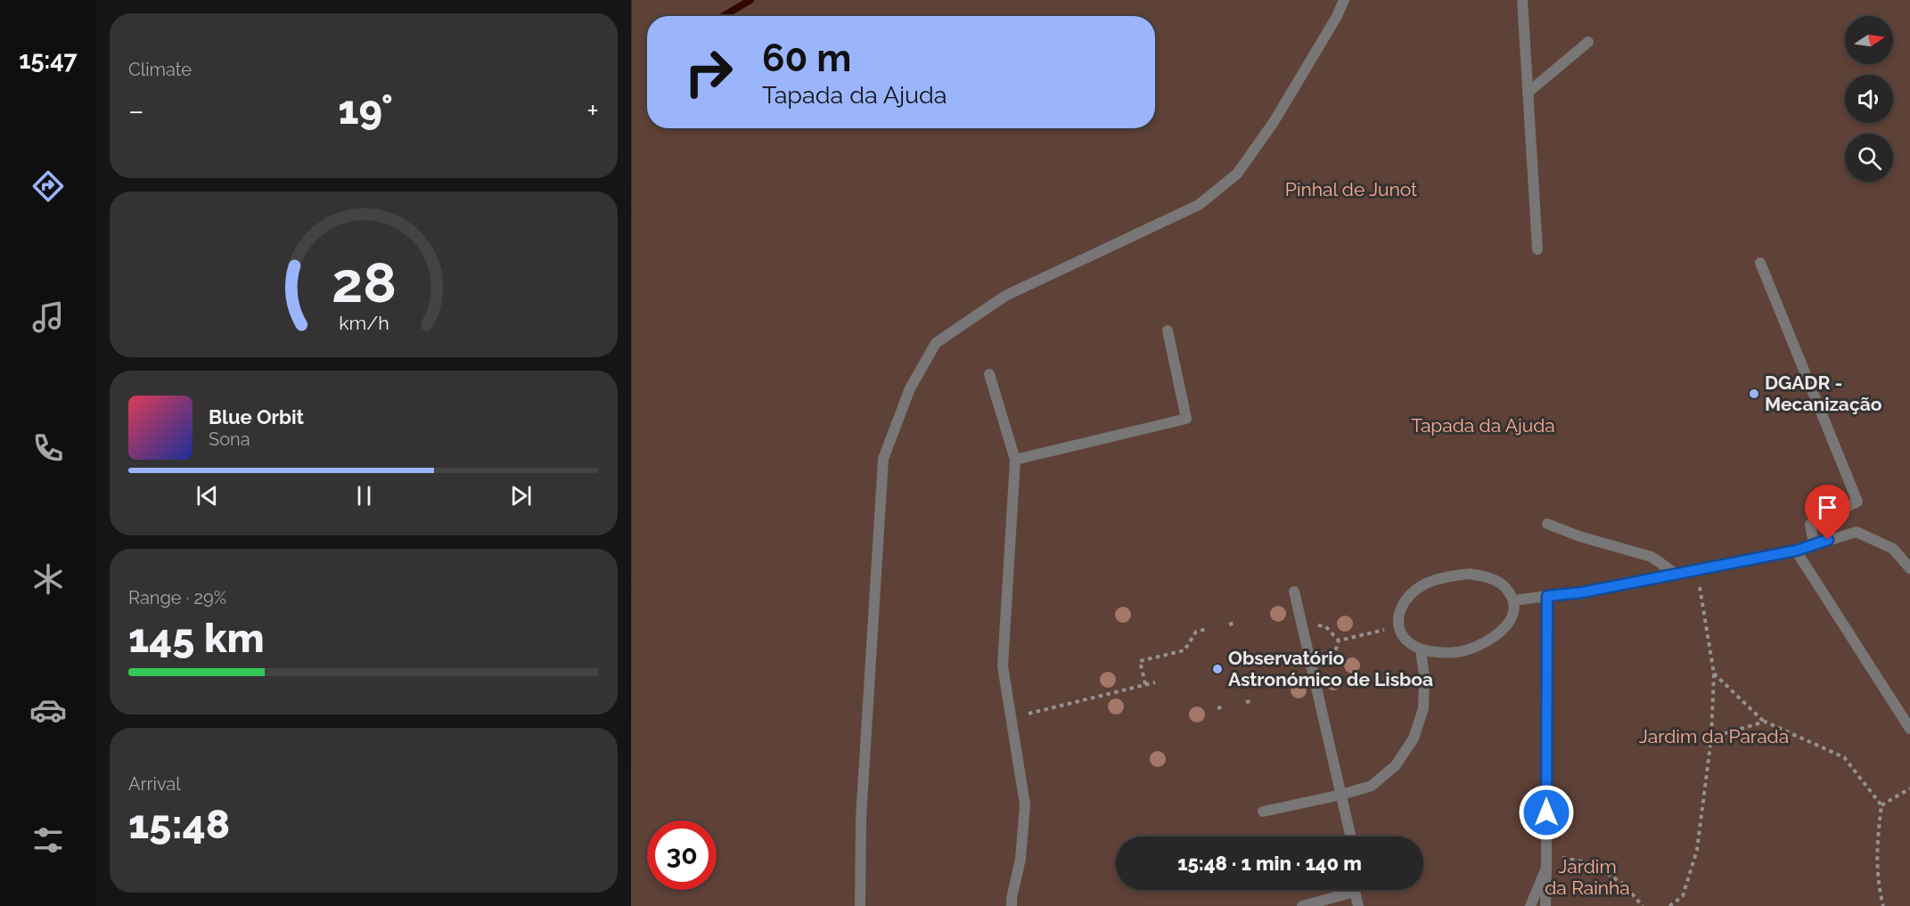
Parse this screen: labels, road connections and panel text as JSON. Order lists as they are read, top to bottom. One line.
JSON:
{"parks":["Pinhal de Junot","Tapada da Ajuda","Jardim da Parada","Jardim da Rainha"],"places":["DGADR - Mecanização","Observatório Astronómico de Lisboa"],"north":"right","page":{"tabs":"15:47","tile":["Climate",["Range · 29%","145 km"],["Arrival","15:48"]],"turn":["60 m","Tapada da Ajuda"],"heat":["−","19°","+"],"song":["Blue Orbit","Sona"],"limit":"30","trip":"15:48 · 1 min · 140 m","gauge":["28","km/h"]}}
